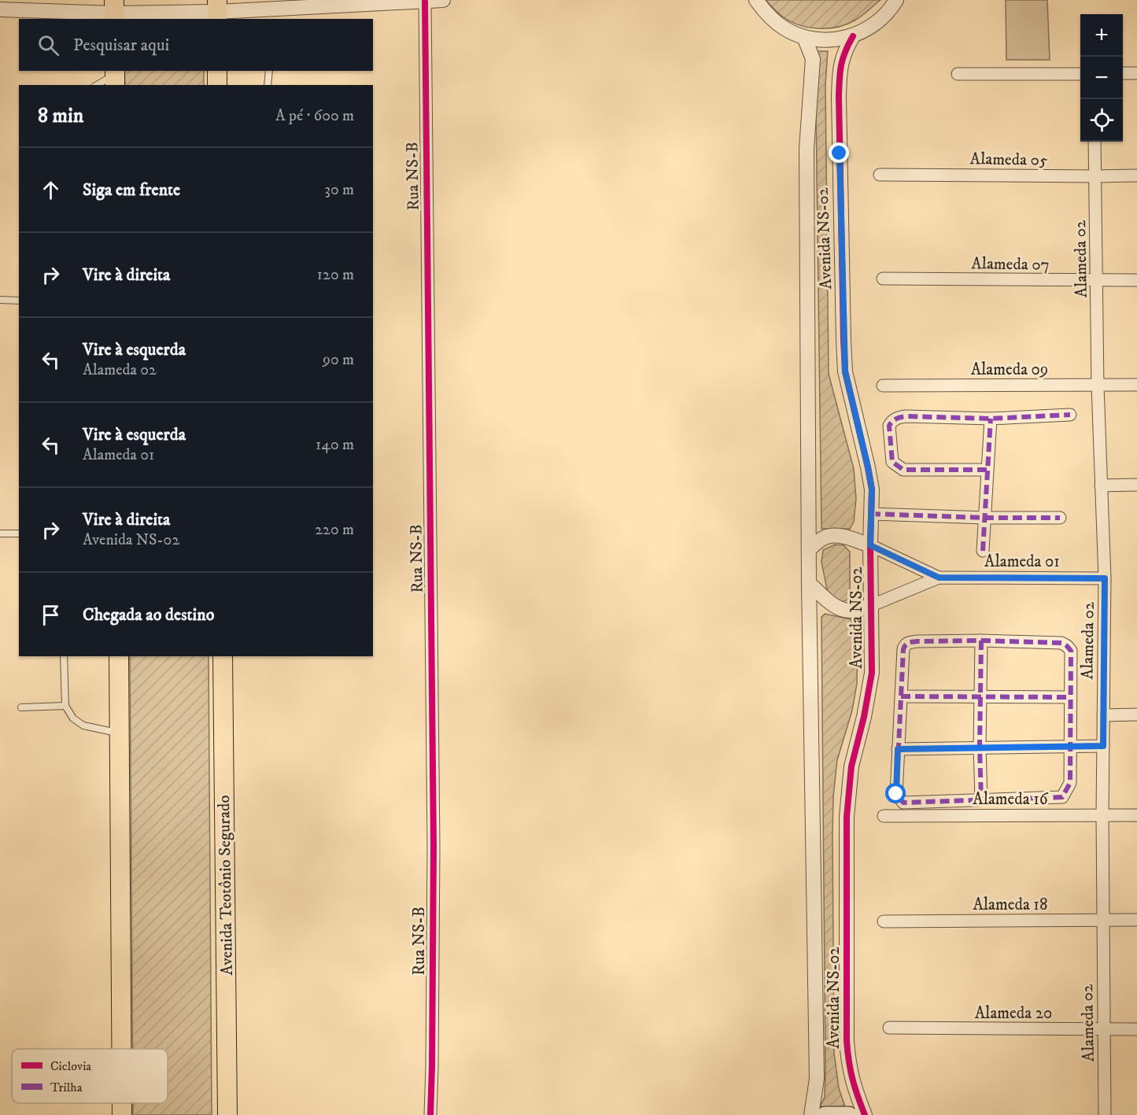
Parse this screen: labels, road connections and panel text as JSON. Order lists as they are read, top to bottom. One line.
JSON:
{"streets":{"main road":["Avenida Teotônio Segurado"],"street":["Alameda 05","Rua NS-B","Avenida NS-02","Alameda 02","Alameda 07","Alameda 09","Alameda 01","Alameda 16","Alameda 18","Alameda 20"]},"crossings":[["Alameda 05","Alameda 02"],["Avenida NS-02","Alameda 01"],["Alameda 02","Alameda 07"],["Alameda 02","Alameda 09"],["Alameda 02","Alameda 01"],["Alameda 02","Alameda 16"],["Alameda 02","Alameda 18"],["Alameda 02","Alameda 20"]],"legend":["Ciclovia","Trilha"],"page":{"map_buttons":["+","−"],"search":"Pesquisar aqui","heading":["8 min","A pé · 600 m"],"list":[["Siga em frente","30 m"],["Vire à direita","120 m"],["Vire à esquerda","Alameda 02","90 m"],["Vire à esquerda","Alameda 01","140 m"],["Vire à direita","Avenida NS-02","220 m"],"Chegada ao destino"]}}
